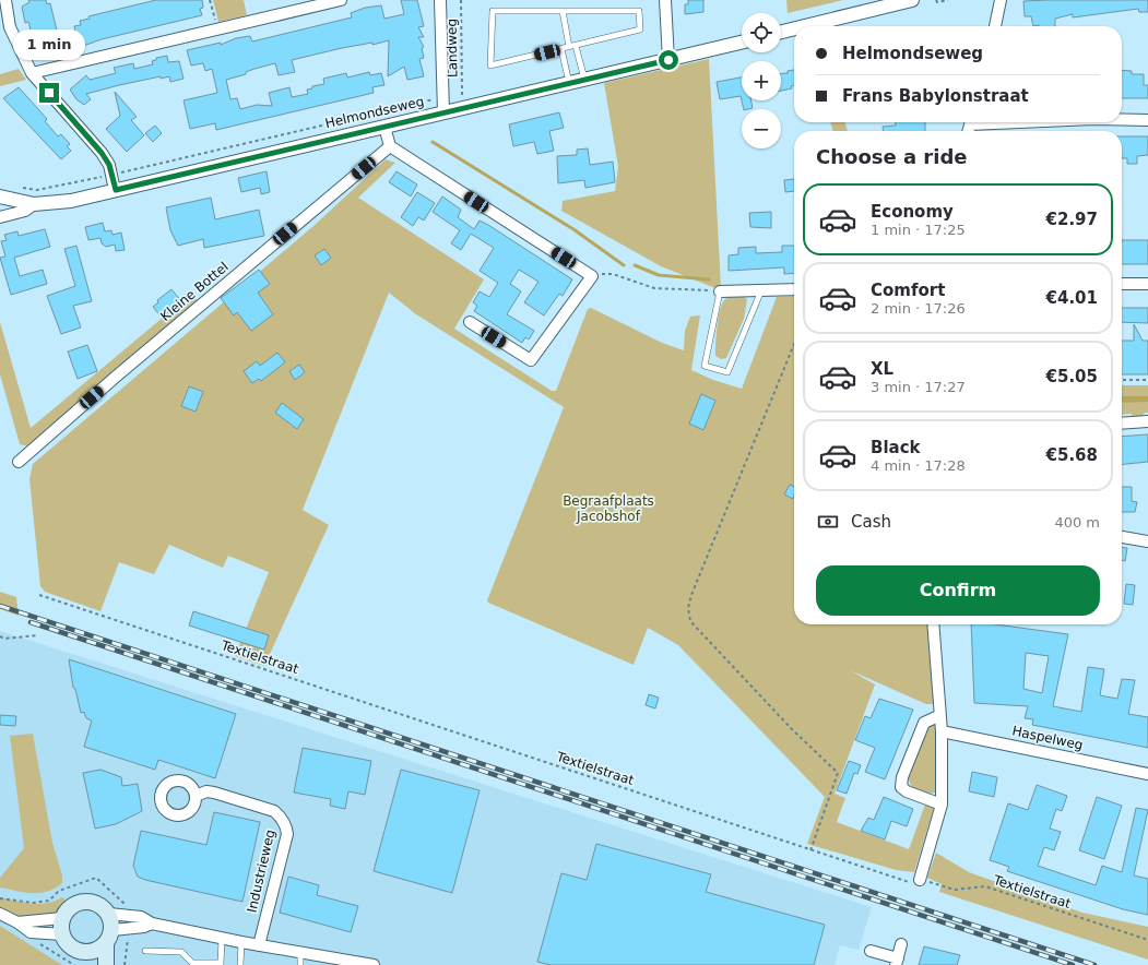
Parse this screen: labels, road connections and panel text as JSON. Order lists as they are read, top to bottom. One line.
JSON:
{"streets":{"street":["Helmondseweg","Kleine Bottel","Haspelweg","Industrieweg"],"path":["Landweg","Textielstraat"]},"crossings":[["Landweg","Helmondseweg"]],"parks":["Begraafplaats Jacobshof"],"page":{"map_buttons":["+","−"],"banner":["Helmondseweg","Frans Babylonstraat"],"bubble":"1 min","heading":"Choose a ride","list":[{"name":"Economy","note":"1 min · 17:25","value":"€2.97"},{"name":"Comfort","note":"2 min · 17:26","value":"€4.01"},{"name":"XL","note":"3 min · 17:27","value":"€5.05"},{"name":"Black","note":"4 min · 17:28","value":"€5.68"}],"pay":["Cash","400 m"],"buttons":"Confirm"}}
